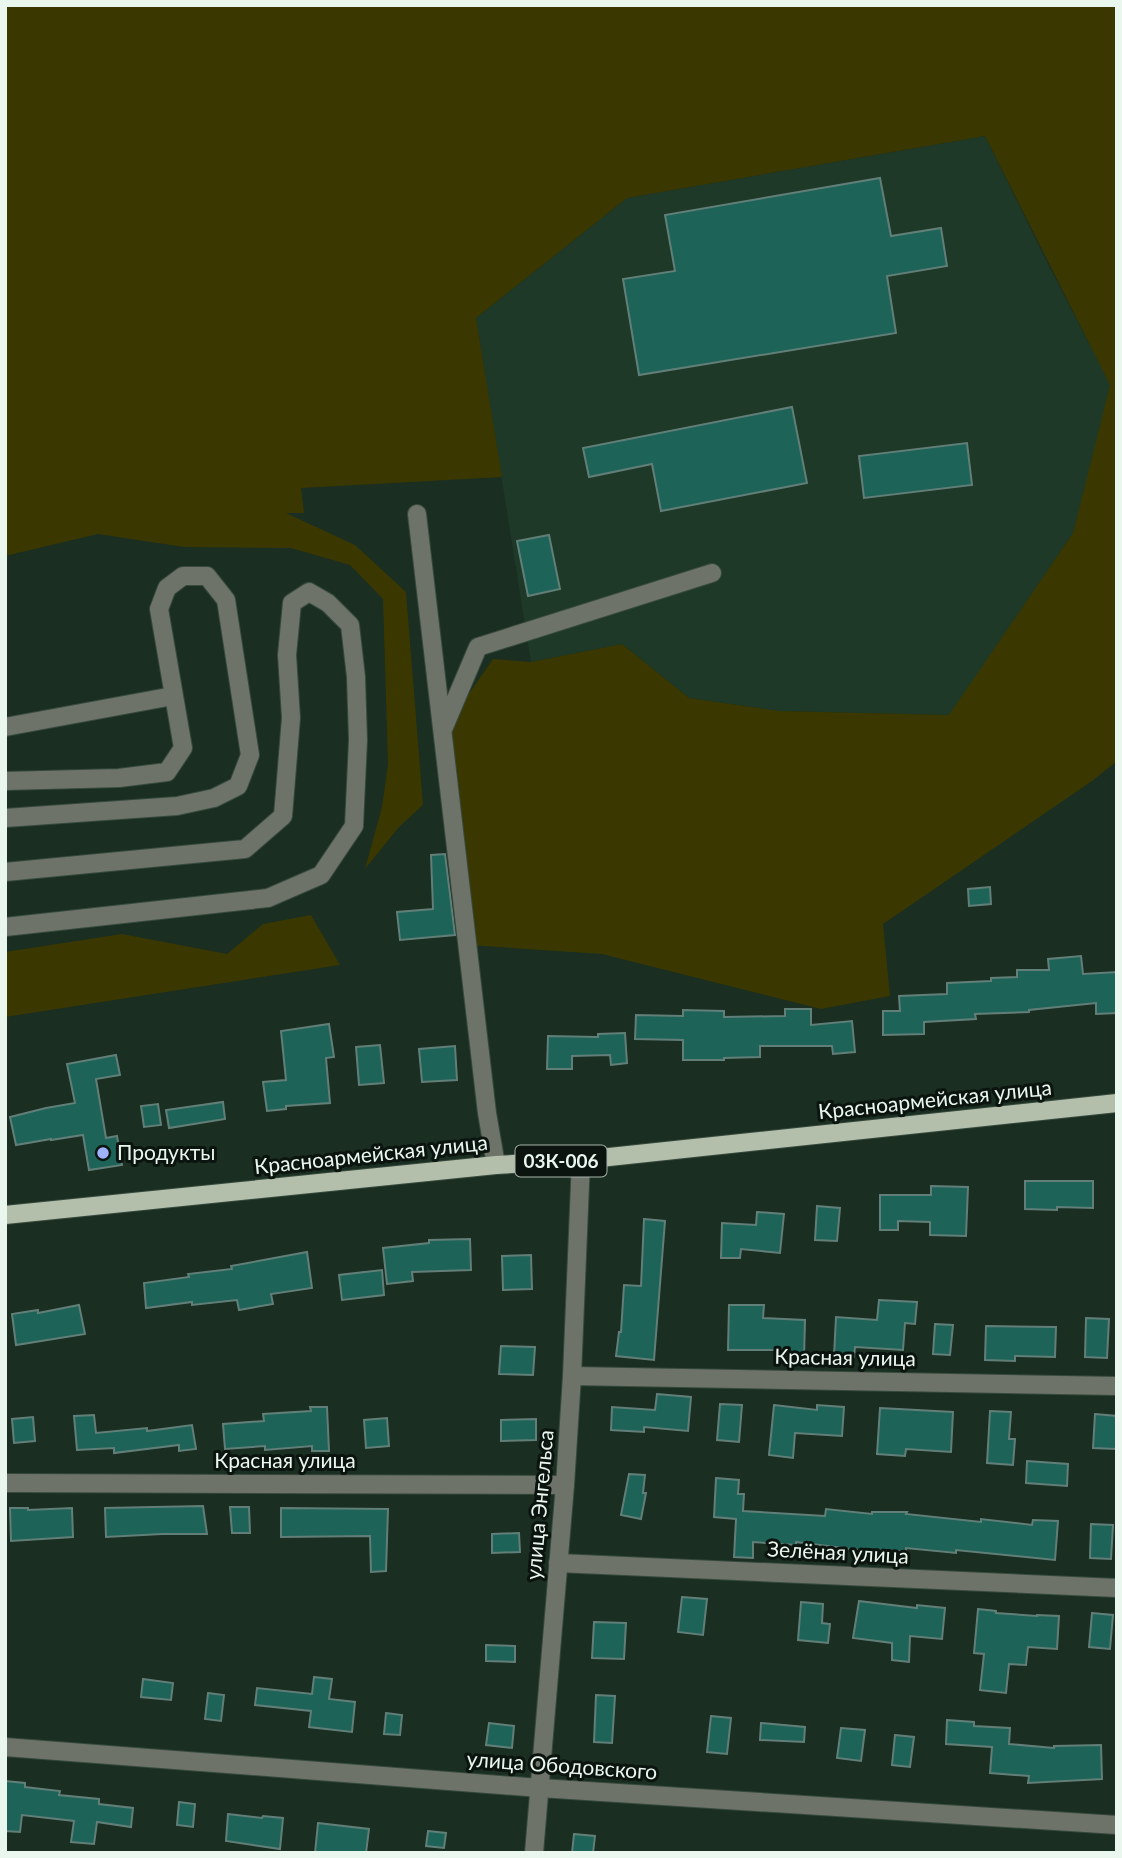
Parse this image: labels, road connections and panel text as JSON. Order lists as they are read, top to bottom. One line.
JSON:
{"streets":{"main road":["Красноармейская улица","03К-006"],"street":["Красная улица","улица Энгельса","Зелёная улица","улица Ободовского"]},"crossings":[["Красноармейская улица","улица Энгельса"],["Красная улица","улица Энгельса"],["улица Энгельса","Зелёная улица"],["улица Энгельса","улица Ободовского"]],"places":["Продукты"]}
